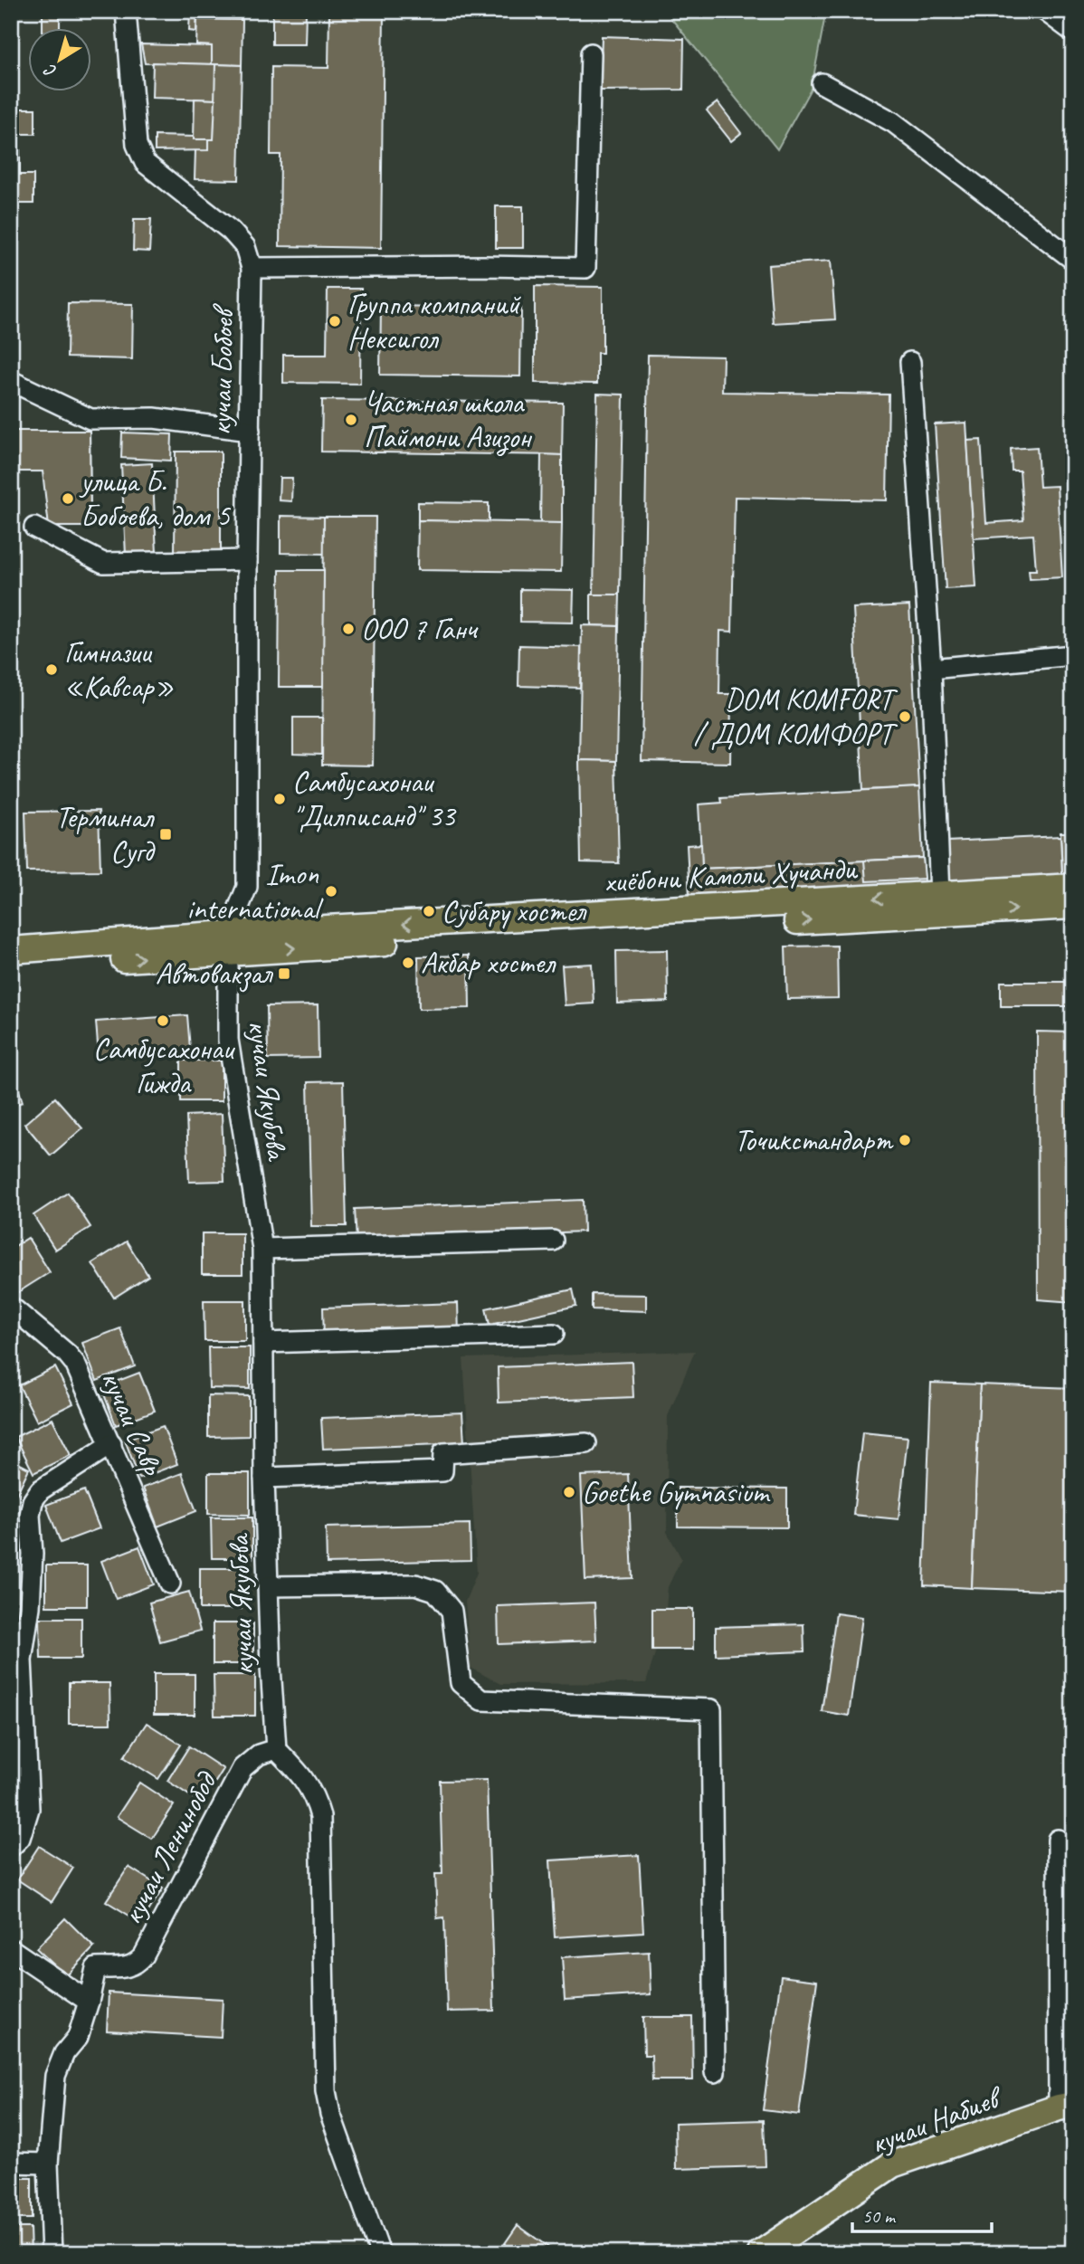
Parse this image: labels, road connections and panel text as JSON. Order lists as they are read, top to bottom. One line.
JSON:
{"streets":{"main road":["хиёбони Камоли Хучанди","кучаи Набиев"],"street":["кучаи Бобоев","кучаи Якубова","кучаи Савр","кучаи Ленинобод"]},"crossings":[["кучаи Бобоев","хиёбони Камоли Хучанди"],["кучаи Бобоев","кучаи Якубова"],["хиёбони Камоли Хучанди","кучаи Якубова"],["кучаи Якубова","кучаи Ленинобод"]],"places":{"other":["Группа компаний Нексигол","Частная школа Паймони Азизон","улица Б. Бобоева, дом 5","ООО 7 Ганч","Гимназии «Кавсар»","DOM KOMFORT / ДОМ КОМФОРТ","Самбусахонаи \"Дилписанд\" 33","Imon international","Субару хостел","Акбар хостел","Самбусахонаи Гижда","Точикстандарт","Goethe Gymnasium"],"transit":["Терминал Сугд","Автовакзал"]},"scale_bar":"50 m","north":"bottom left"}
